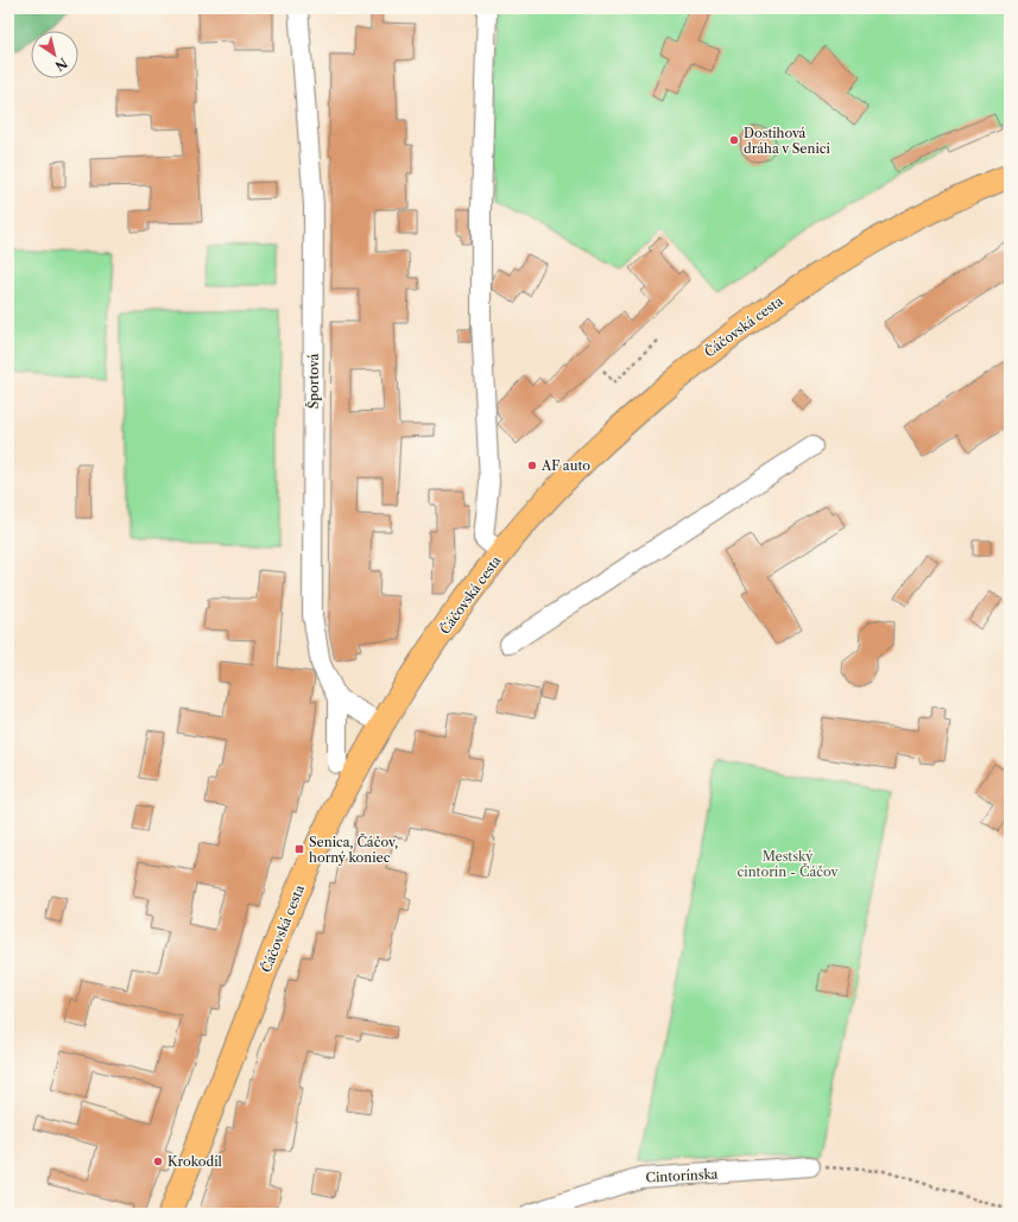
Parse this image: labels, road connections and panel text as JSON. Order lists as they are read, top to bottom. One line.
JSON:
{"streets":{"main road":["Čáčovská cesta"],"street":["Športová","Cintorínska"]},"parks":["Mestský cintorín - Čáčov"],"places":{"other":["Dostihová dráha v Senici","AF auto","Krokodíl"],"transit":["Senica, Čáčov, horný koniec"]},"north":"bottom right"}
